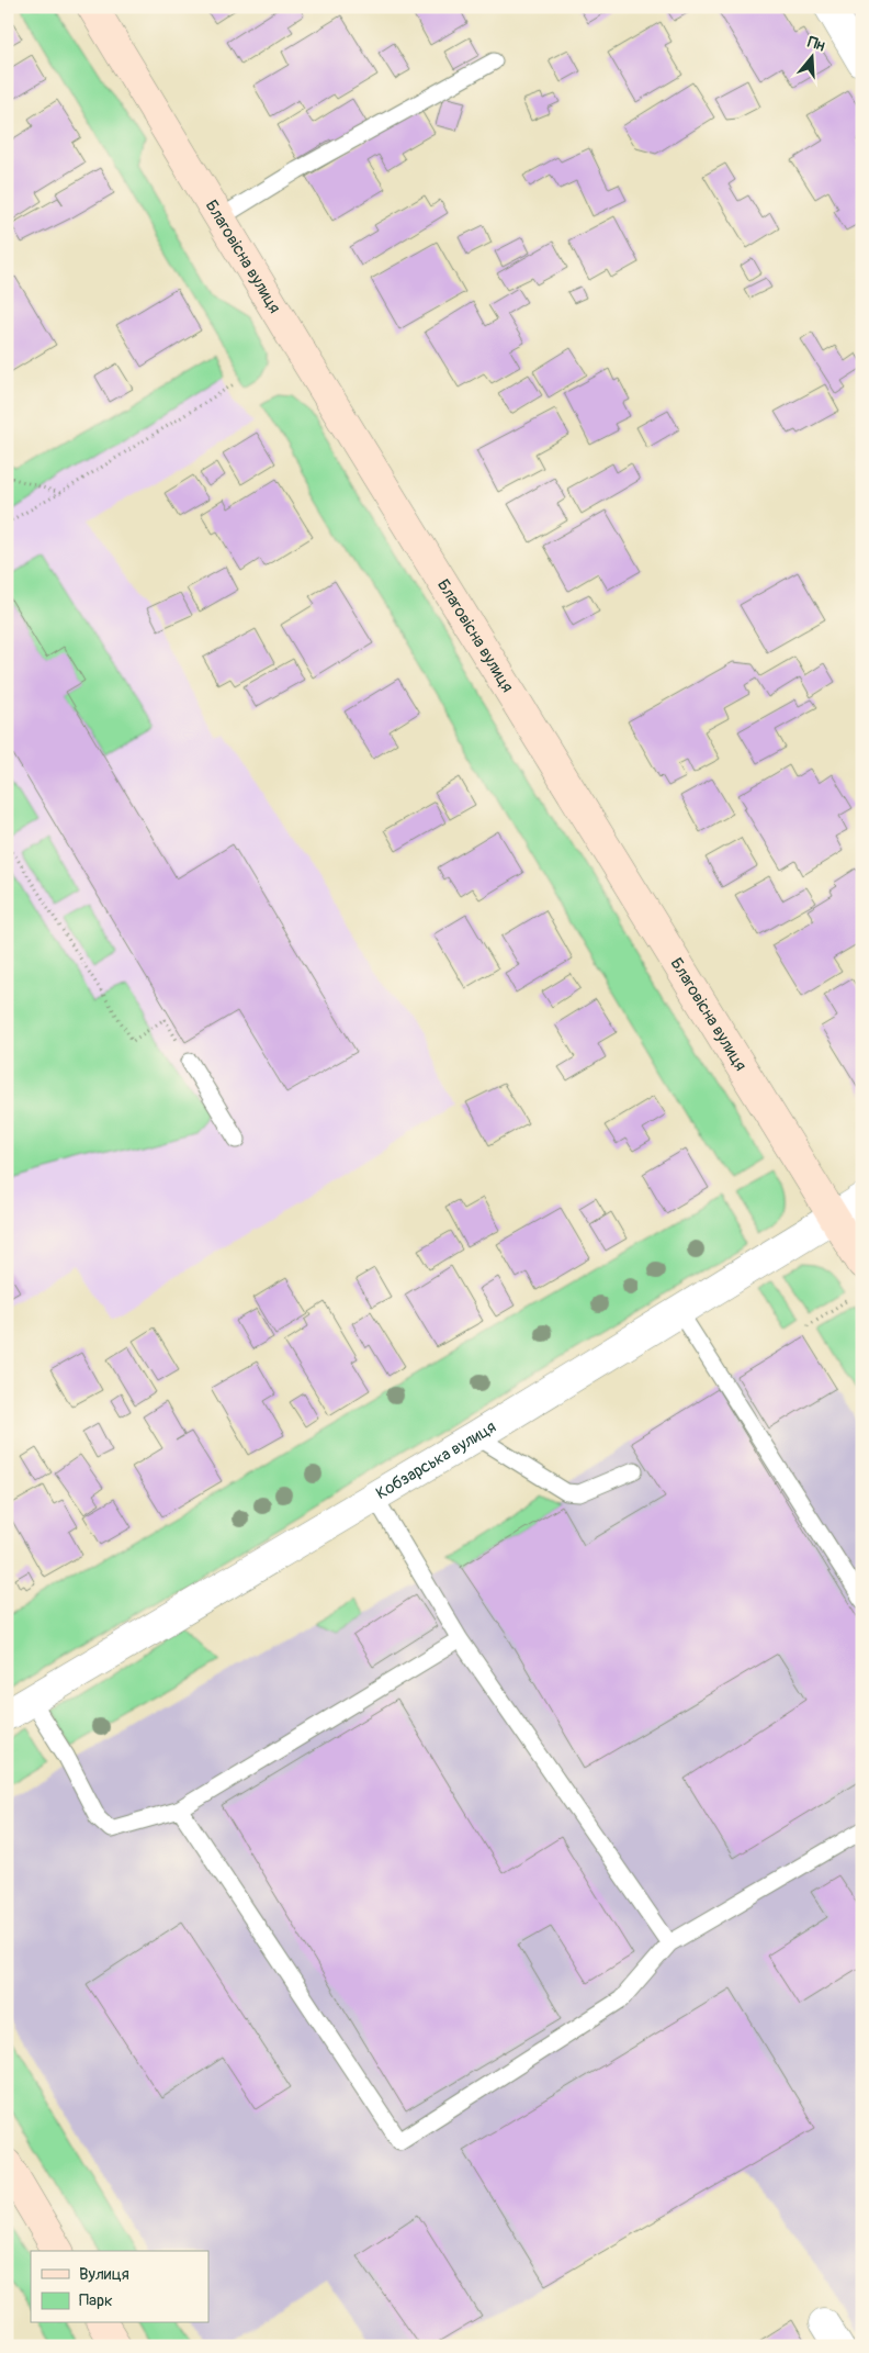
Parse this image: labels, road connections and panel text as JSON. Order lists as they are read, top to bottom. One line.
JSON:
{"streets":{"main road":["Благовісна вулиця"],"street":["Кобзарська вулиця"]},"crossings":[["Благовісна вулиця","Кобзарська вулиця"]],"legend":["Вулиця","Парк"],"north":"top"}
